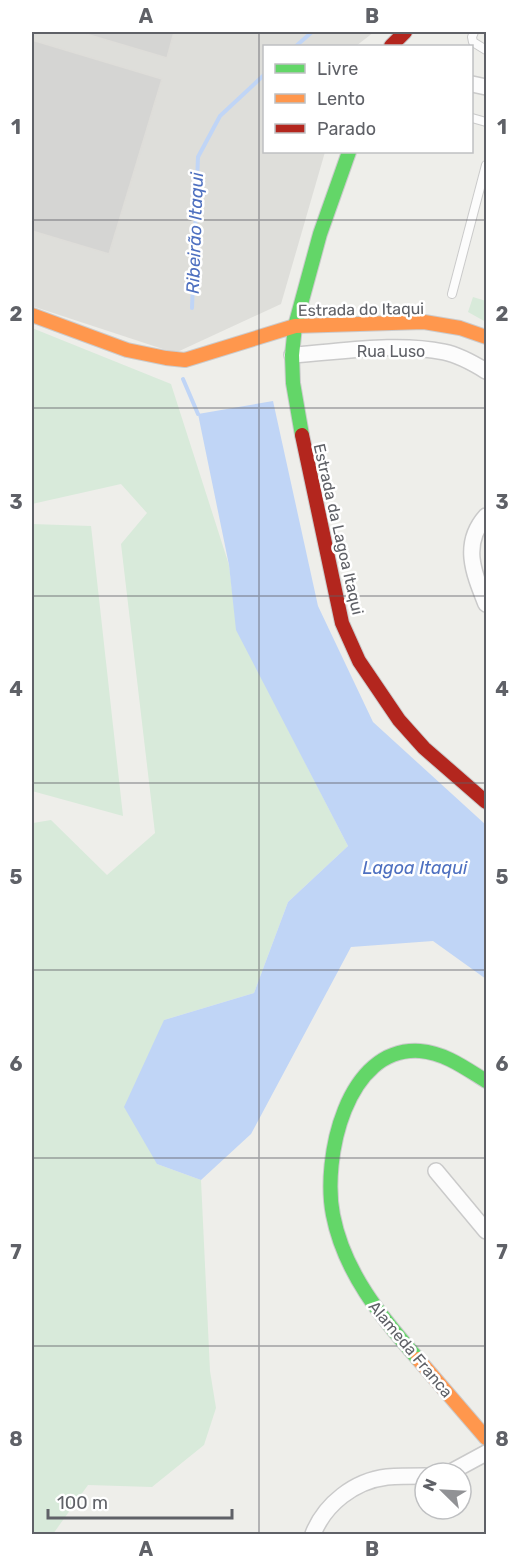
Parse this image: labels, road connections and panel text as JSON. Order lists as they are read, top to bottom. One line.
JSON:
{"streets":{"street":["Estrada do Itaqui","Rua Luso","Estrada da Lagoa Itaqui","Alameda Franca"]},"crossings":[["Estrada do Itaqui","Estrada da Lagoa Itaqui"],["Rua Luso","Estrada da Lagoa Itaqui"]],"water":["Ribeirão Itaqui","Lagoa Itaqui"],"legend":["Livre","Lento","Parado"],"scale_bar":"100 m","north":"top left","grid":{"columns":["A","B"],"rows":["1","2","3","4","5","6","7","8"]}}
